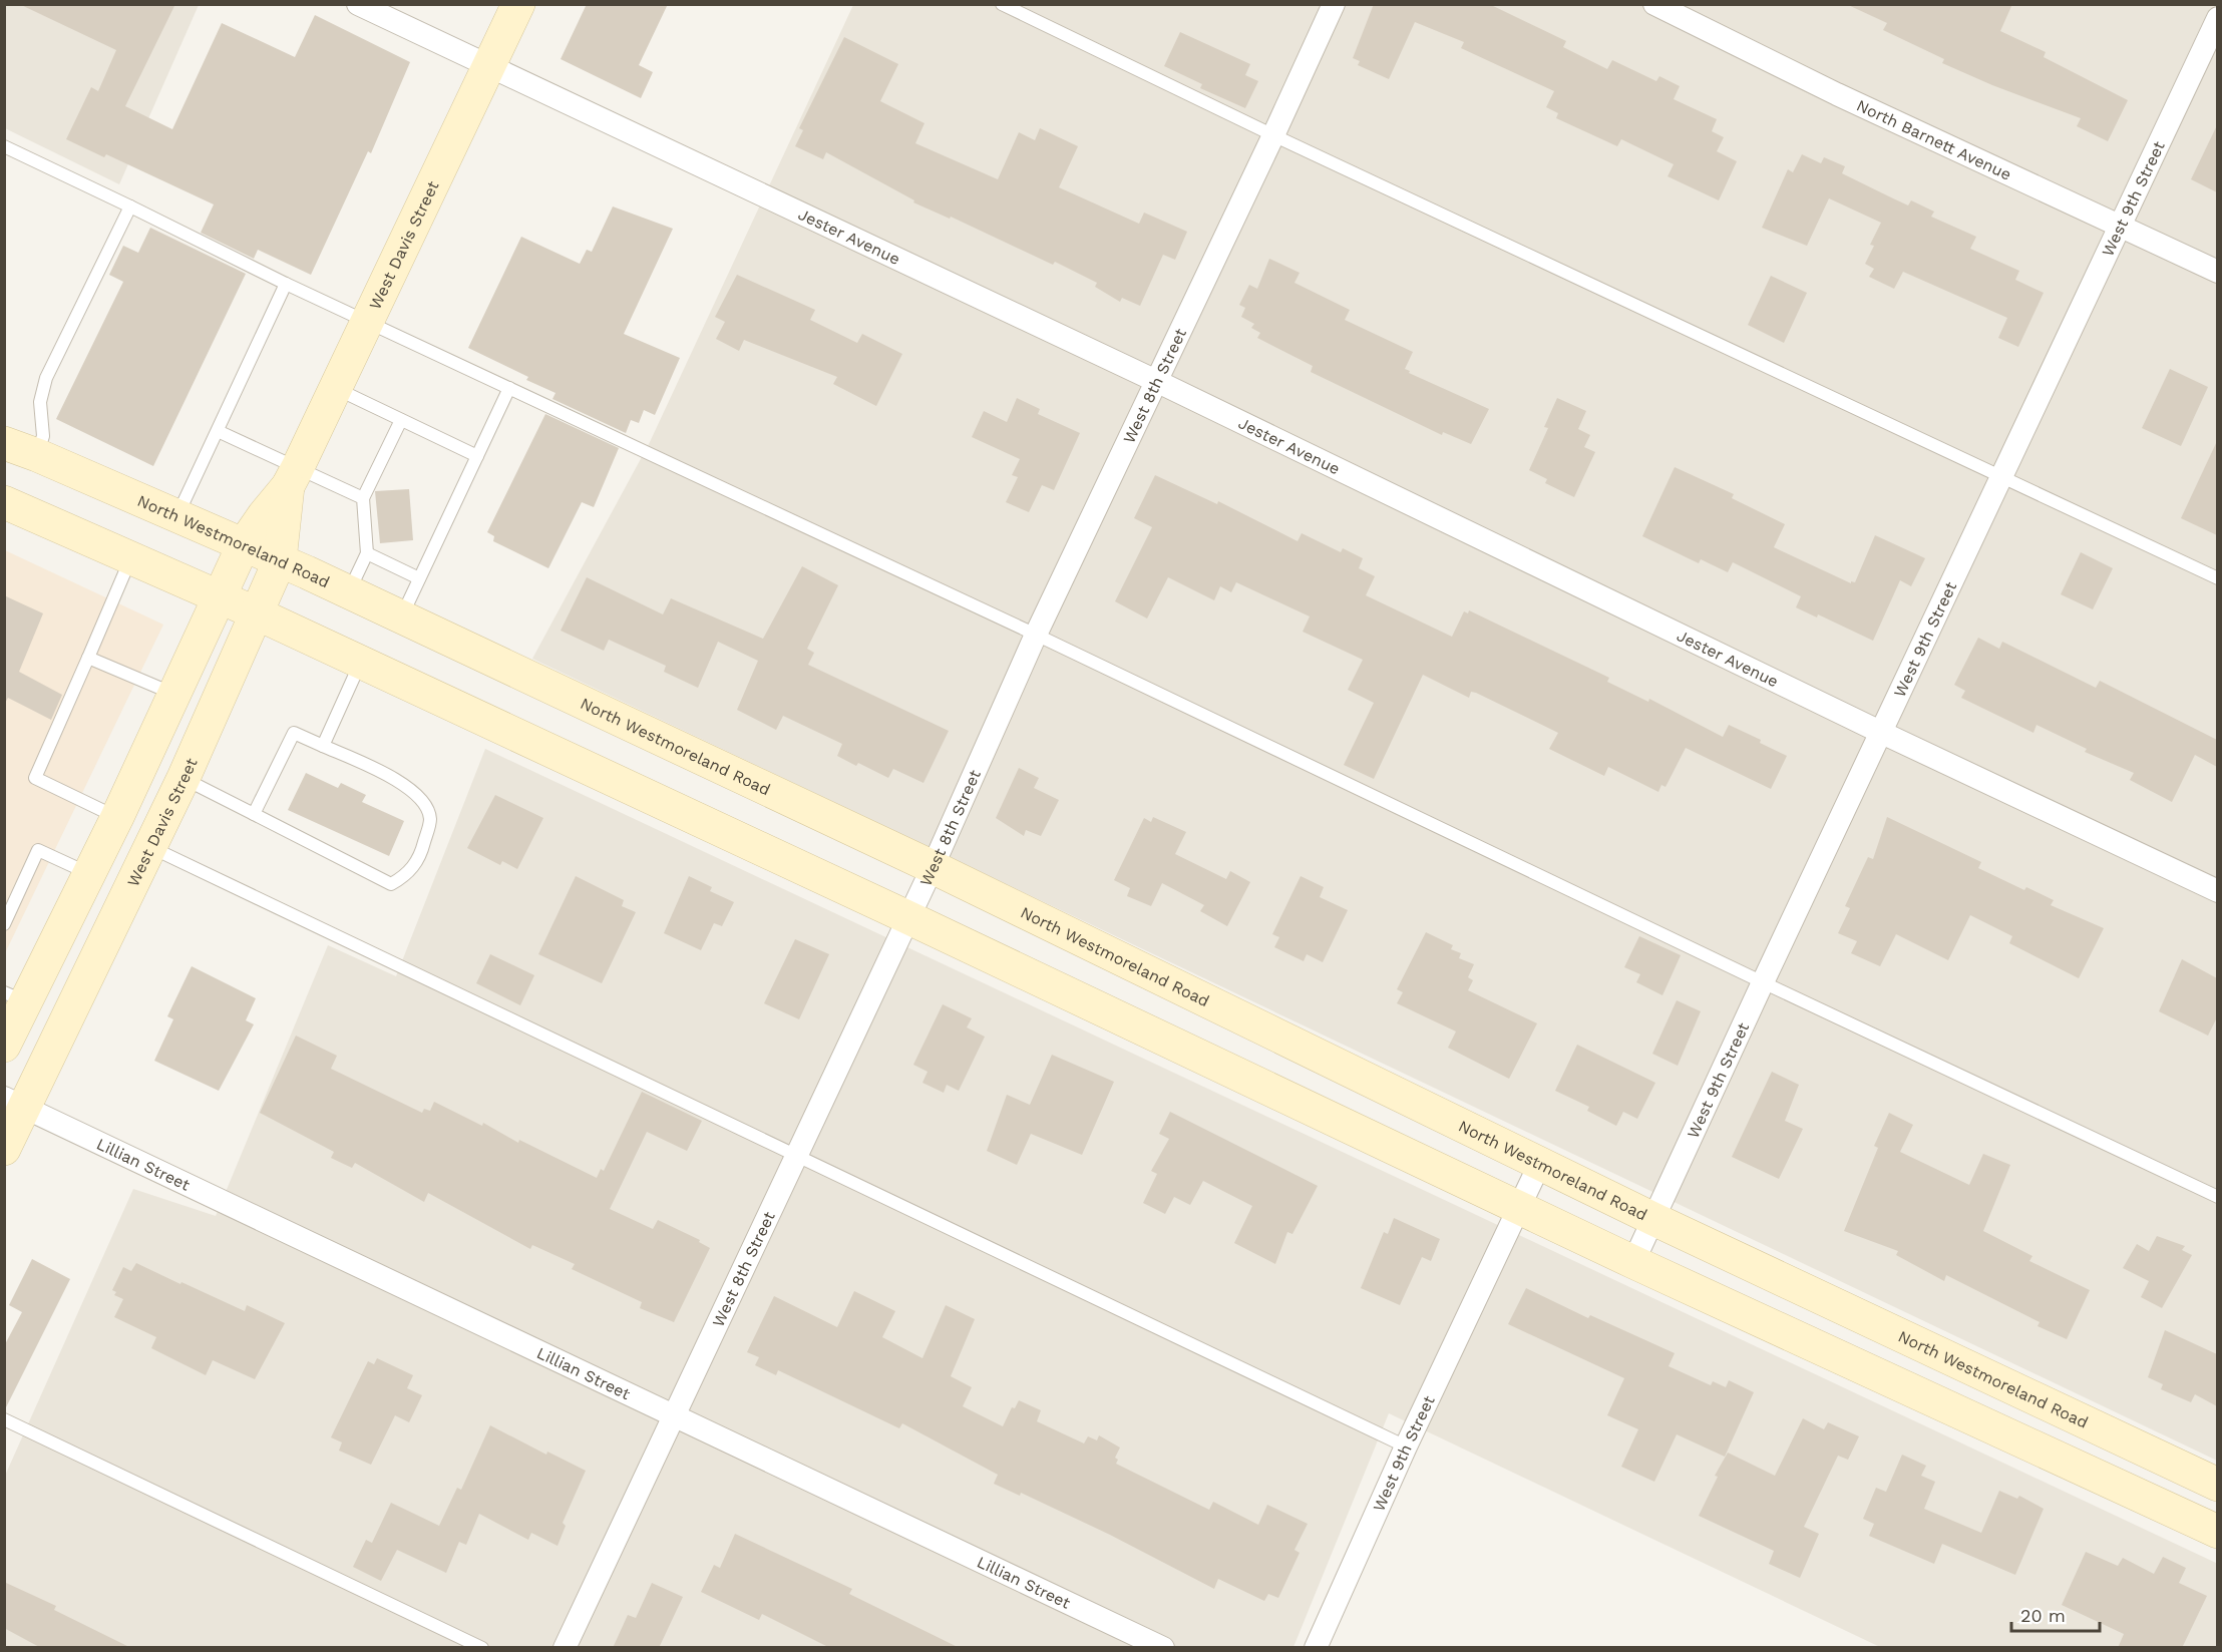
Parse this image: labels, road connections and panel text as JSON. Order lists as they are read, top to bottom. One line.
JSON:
{"streets":{"main road":["West Davis Street","North Westmoreland Road"],"street":["North Barnett Avenue","West 9th Street","Jester Avenue","West 8th Street","Lillian Street"]},"crossings":[["North Barnett Avenue","West 9th Street"],["West 9th Street","Jester Avenue"],["West 9th Street","North Westmoreland Road"],["Jester Avenue","West Davis Street"],["Jester Avenue","West 8th Street"],["West Davis Street","North Westmoreland Road"],["West Davis Street","Lillian Street"],["West 8th Street","North Westmoreland Road"],["West 8th Street","Lillian Street"]],"scale_bar":"20 m"}
